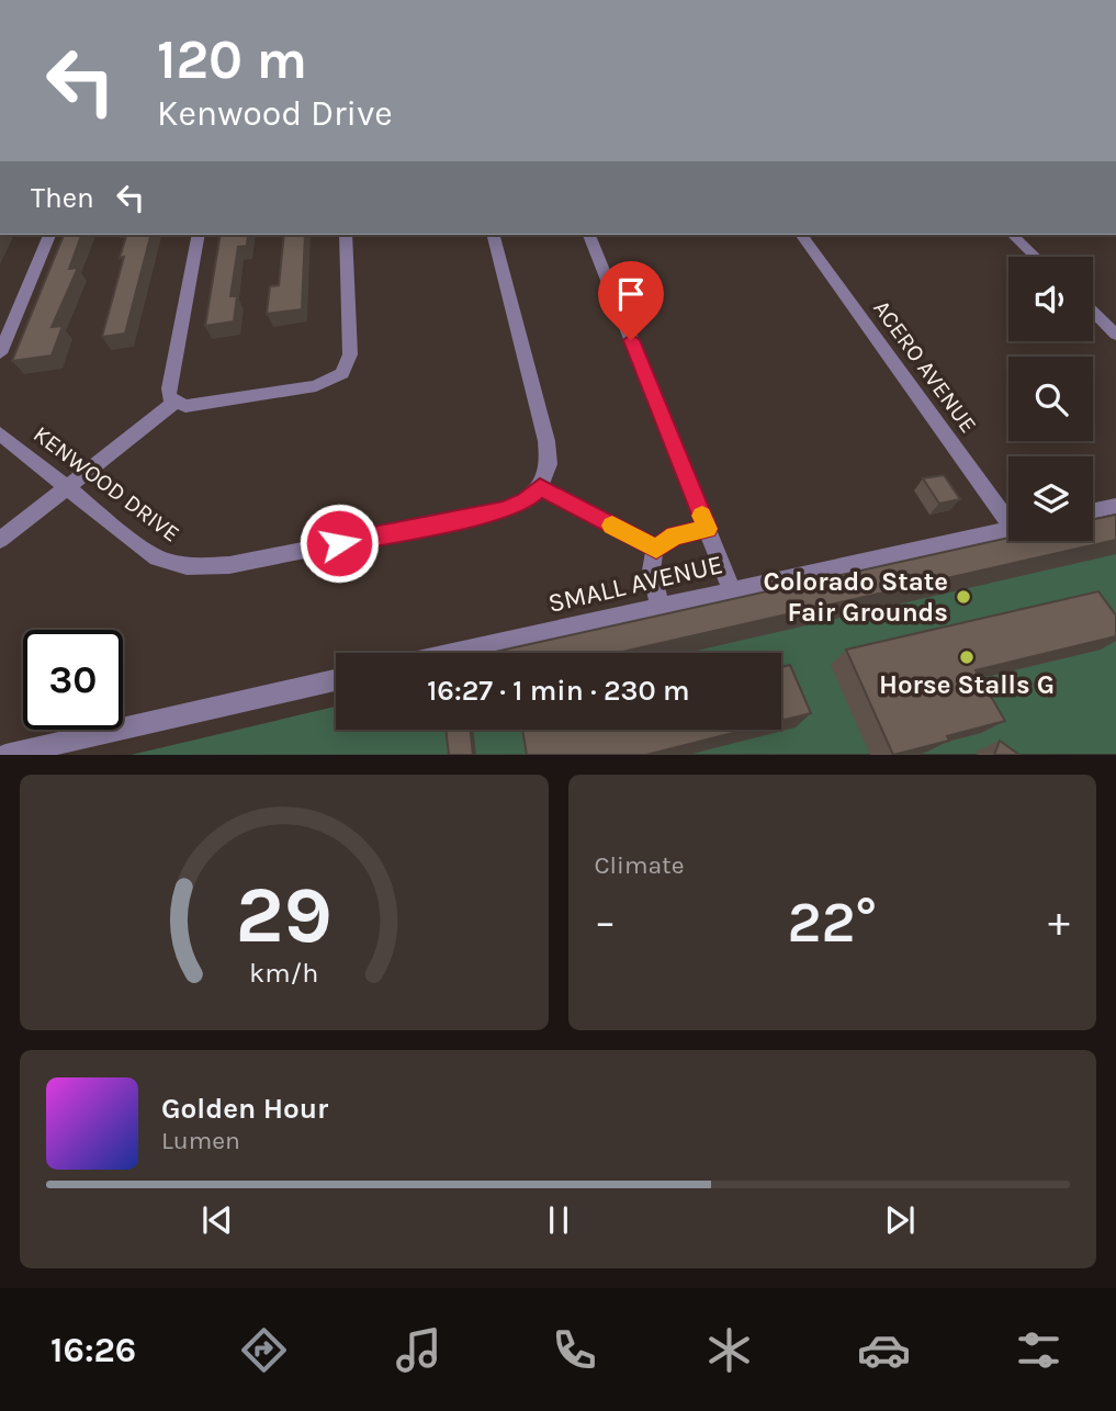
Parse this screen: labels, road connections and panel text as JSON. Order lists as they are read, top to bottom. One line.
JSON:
{"streets":{"street":["ACERO AVENUE","KENWOOD DRIVE","SMALL AVENUE"]},"places":["Colorado State Fair Grounds","Horse Stalls G"],"page":{"turn":["120 m","Kenwood Drive"],"then":"Then","limit":"30","trip":"16:27 · 1 min · 230 m","tile":"Climate","heat":["−","22°","+"],"song":["Golden Hour","Lumen"],"tabs":"16:26","gauge":["29","km/h"]}}
